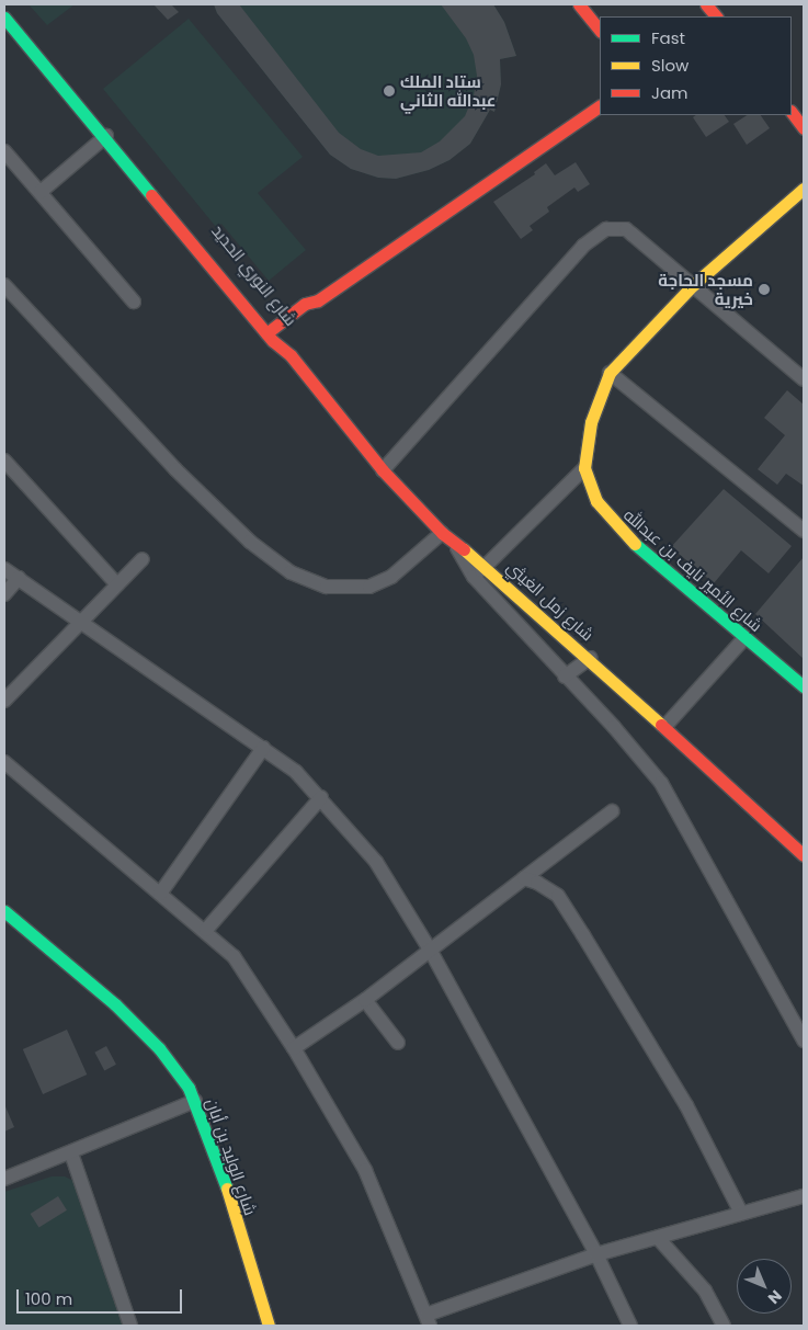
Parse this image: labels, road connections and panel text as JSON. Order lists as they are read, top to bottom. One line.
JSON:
{"streets":{"street":["شارع النوري الحديد","شارع الأمير نايف بن عبدالله","شارع زمل الغيثي","شارع الوليد بن أبان"]},"crossings":[["شارع النوري الحديد","شارع زمل الغيثي"]],"places":["ستاد الملك عبدالله الثاني","مسجد الحاجة خيرية"],"legend":["Fast","Slow","Jam"],"scale_bar":"100 m","north":"bottom right"}
